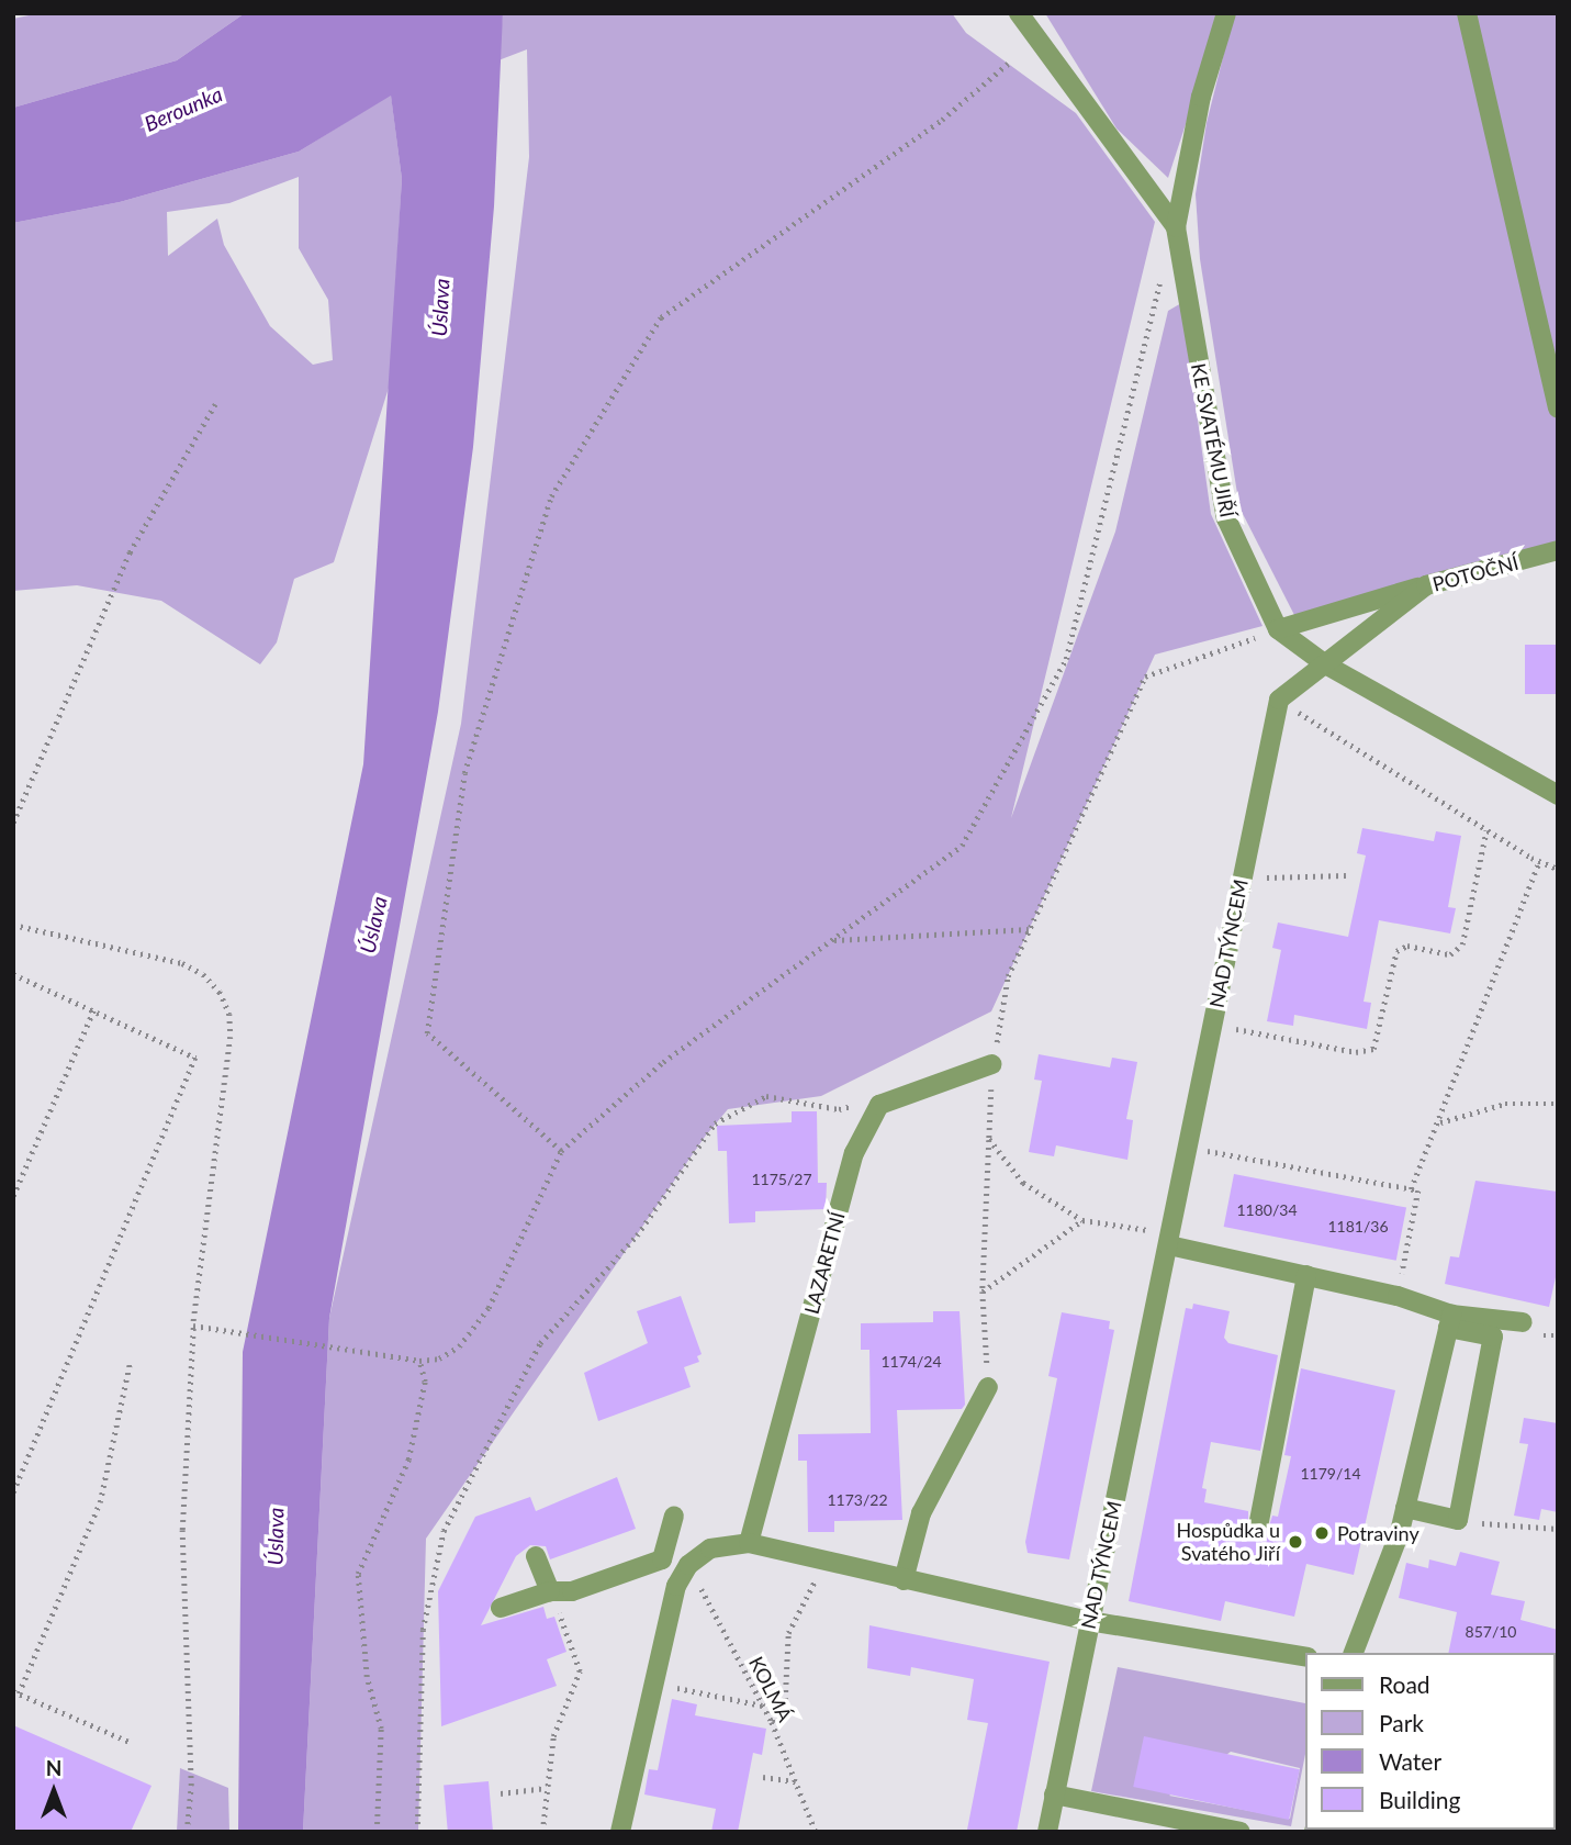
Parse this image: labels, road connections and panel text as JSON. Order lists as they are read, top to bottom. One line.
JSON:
{"streets":{"street":["KE SVATÉMU JIŘÍ","POTOČNÍ","NAD TÝNCEM","LAZARETNÍ"],"path":["KOLMÁ"]},"crossings":[["KE SVATÉMU JIŘÍ","POTOČNÍ"]],"water":["Berounka","Úslava"],"places":["Potraviny","Hospůdka u Svatého Jiří"],"house_numbers":["1175/27","1180/34","1181/36","1174/24","1179/14","1173/22","857/10"],"legend":["Road","Park","Water","Building"],"north":"top"}
